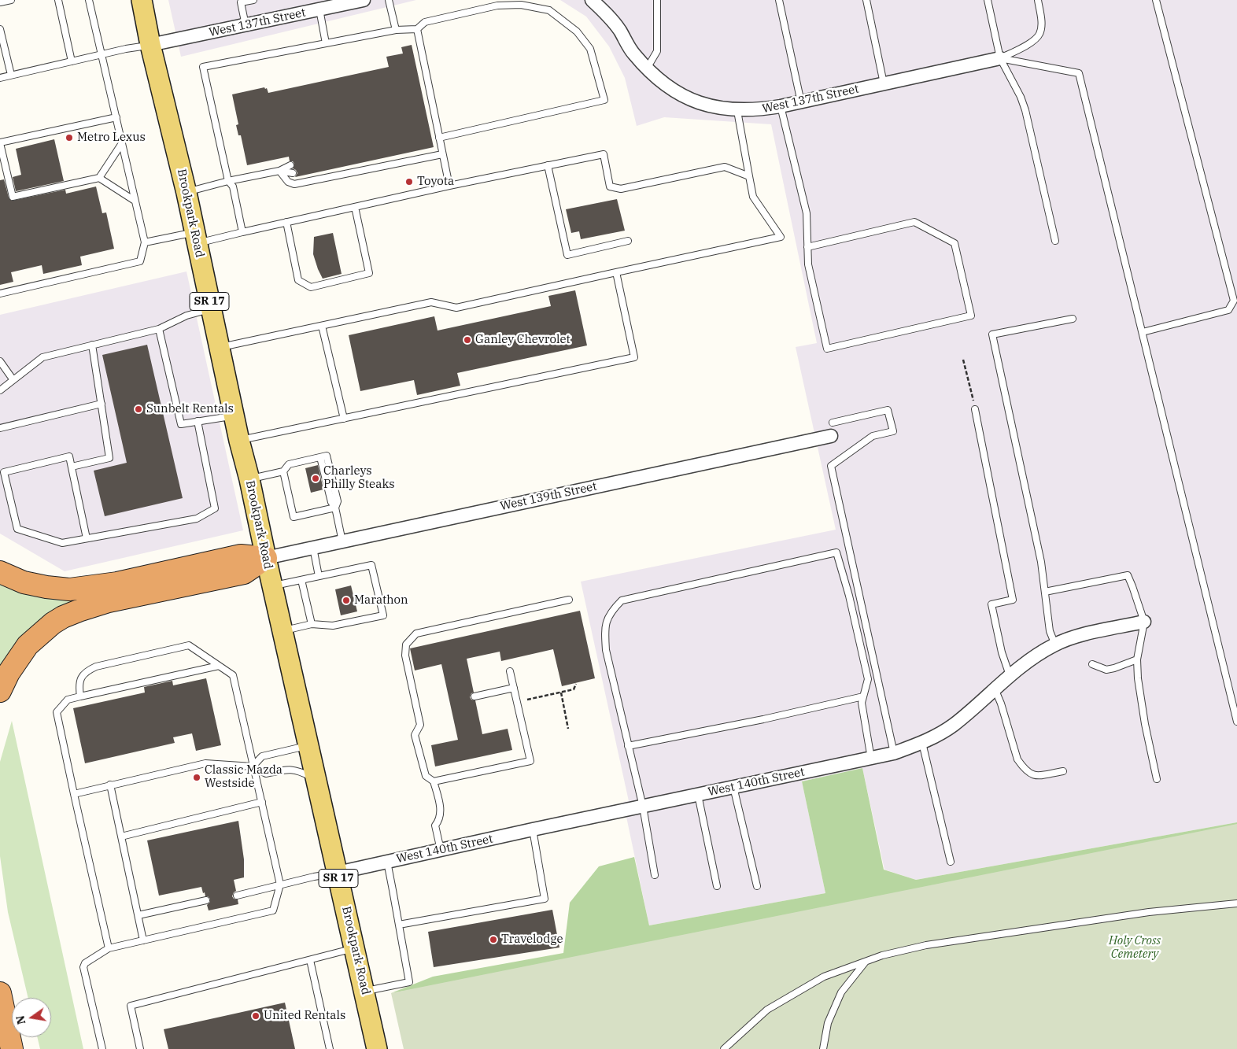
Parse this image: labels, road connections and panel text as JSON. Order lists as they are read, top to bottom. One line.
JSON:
{"streets":{"main road":["Brookpark Road","SR 17"],"street":["West 137th Street","West 139th Street","West 140th Street"]},"crossings":[["West 137th Street","Brookpark Road"],["Brookpark Road","West 139th Street"],["Brookpark Road","West 140th Street"]],"parks":["Holy Cross Cemetery"],"places":["Metro Lexus","Toyota","Ganley Chevrolet","Sunbelt Rentals","Charleys Philly Steaks","Marathon","Classic Mazda Westside","Travelodge","United Rentals"],"north":"left"}
